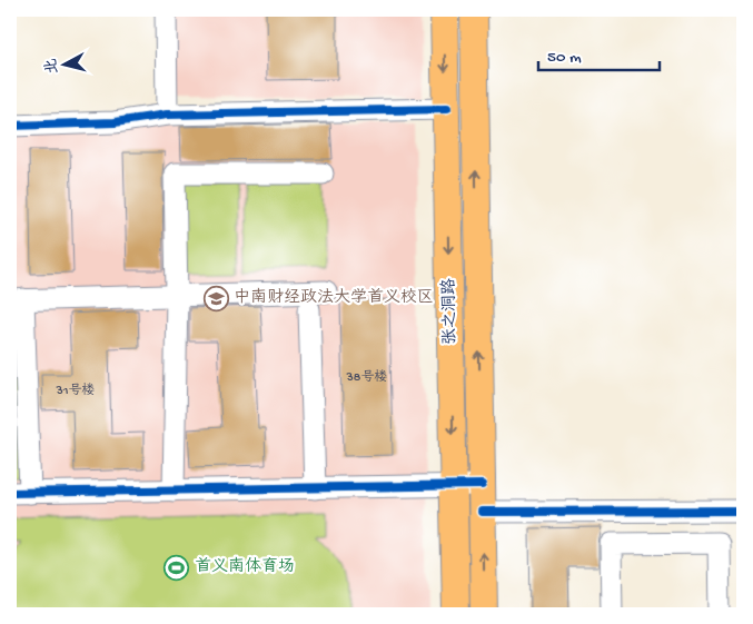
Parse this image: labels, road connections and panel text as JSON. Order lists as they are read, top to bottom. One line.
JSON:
{"streets":{"main road":["张之洞路"]},"places":{"school or university":["中南财经政法大学首义校区"],"sports":["首义南体育场"]},"house_numbers":["38号楼","31号楼"],"scale_bar":"50 m","north":"left"}
